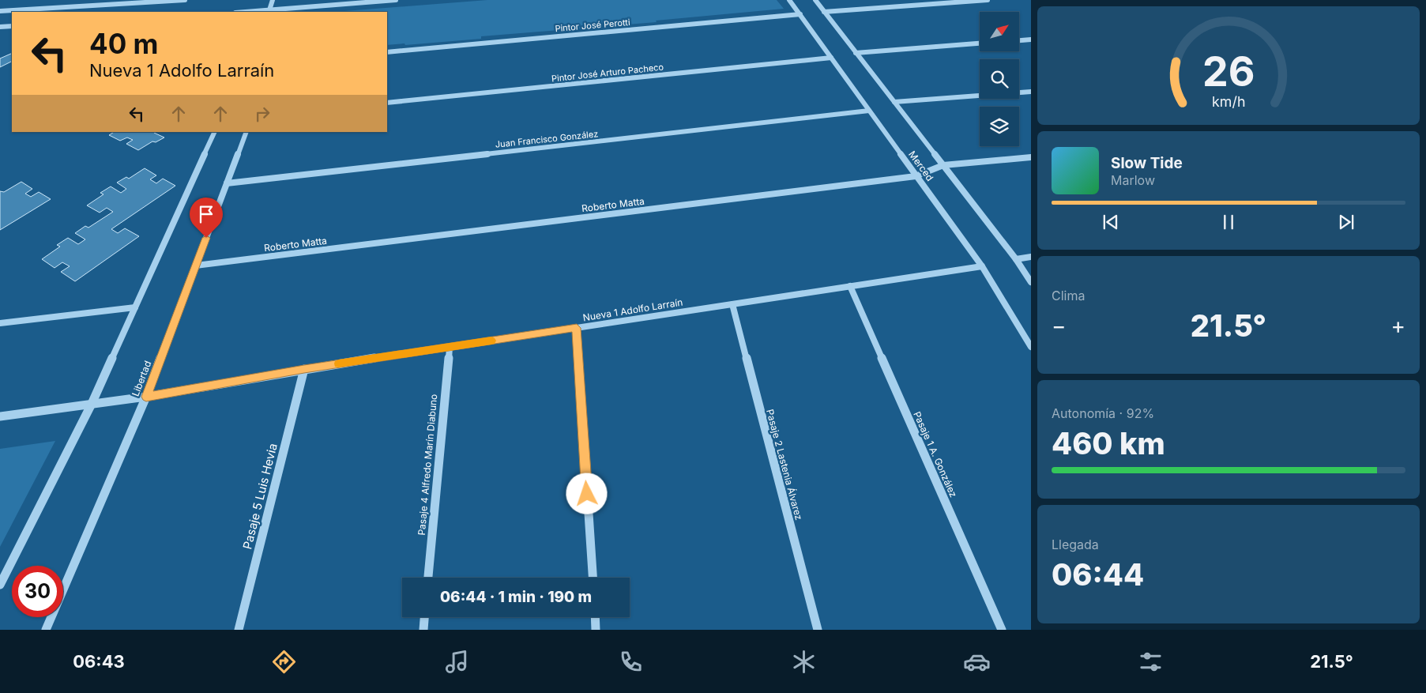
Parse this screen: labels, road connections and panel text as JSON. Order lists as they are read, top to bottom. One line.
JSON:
{"streets":{"street":["Pintor José Perotti","Pintor José Arturo Pacheco","Juan Francisco González","Merced","Roberto Matta","Nueva 1 Adolfo Larraín","Libertad","Pasaje 1 A. González","Pasaje 4 Alfredo Marín Diabuno","Pasaje 2 Lastenia Álvarez","Pasaje 5 Luis Hevia"]},"crossings":[["Pintor José Perotti","Merced"],["Pintor José Arturo Pacheco","Merced"],["Juan Francisco González","Merced"],["Juan Francisco González","Libertad"],["Merced","Roberto Matta"],["Merced","Nueva 1 Adolfo Larraín"],["Roberto Matta","Libertad"],["Nueva 1 Adolfo Larraín","Libertad"],["Nueva 1 Adolfo Larraín","Pasaje 1 A. González"],["Nueva 1 Adolfo Larraín","Pasaje 4 Alfredo Marín Diabuno"],["Nueva 1 Adolfo Larraín","Pasaje 2 Lastenia Álvarez"],["Nueva 1 Adolfo Larraín","Pasaje 5 Luis Hevia"]],"north":"top right","page":{"turn":["40 m","Nueva 1 Adolfo Larraín"],"song":["Slow Tide","Marlow"],"tile":["Clima",["Autonomía · 92%","460 km"],["Llegada","06:44"]],"heat":["−","21.5°","+"],"limit":"30","trip":"06:44 · 1 min · 190 m","tabs":["06:43","21.5°"],"gauge":["26","km/h"]}}
